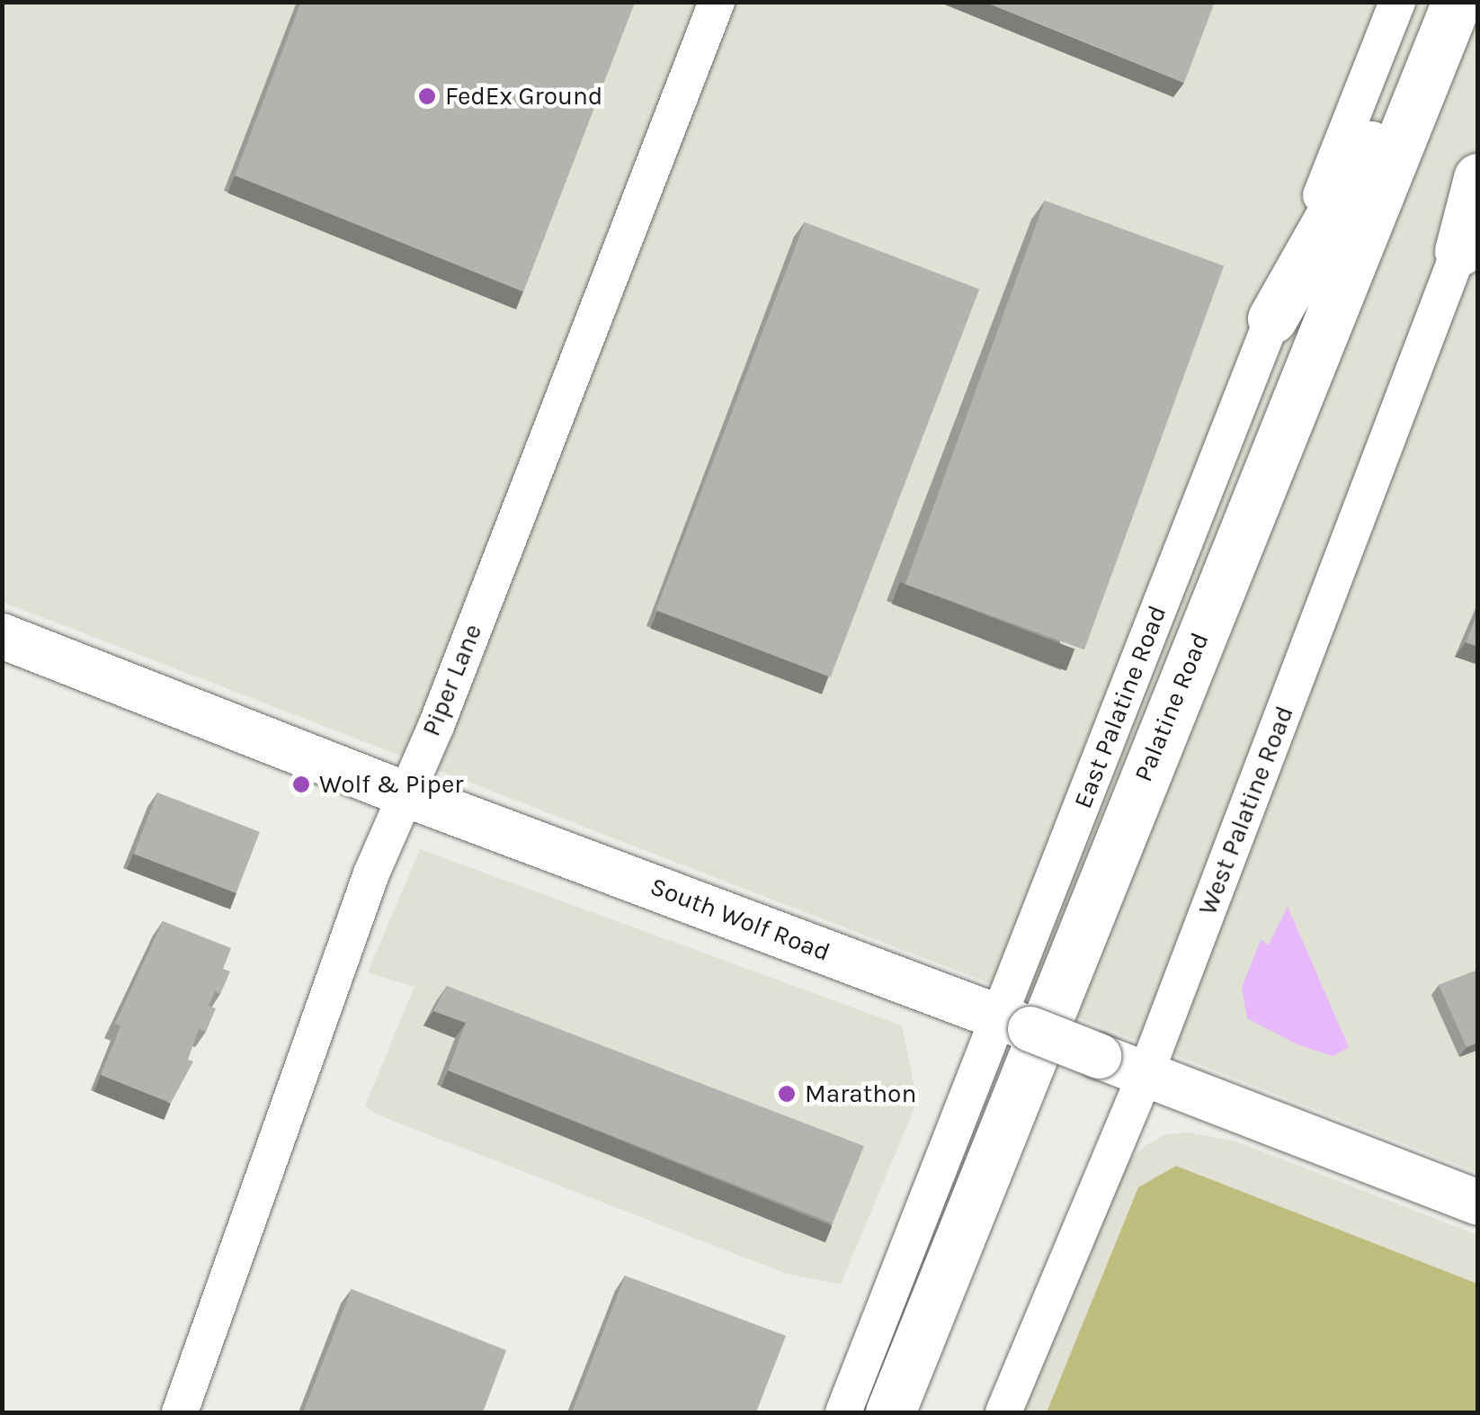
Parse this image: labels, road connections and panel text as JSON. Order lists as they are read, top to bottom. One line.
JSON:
{"streets":{"highway":["Palatine Road"],"main road":["South Wolf Road"],"street":["Piper Lane","East Palatine Road","West Palatine Road"]},"crossings":[["Piper Lane","South Wolf Road"],["East Palatine Road","South Wolf Road"],["West Palatine Road","South Wolf Road"]],"places":["FedEx Ground","Wolf & Piper","Marathon"]}
